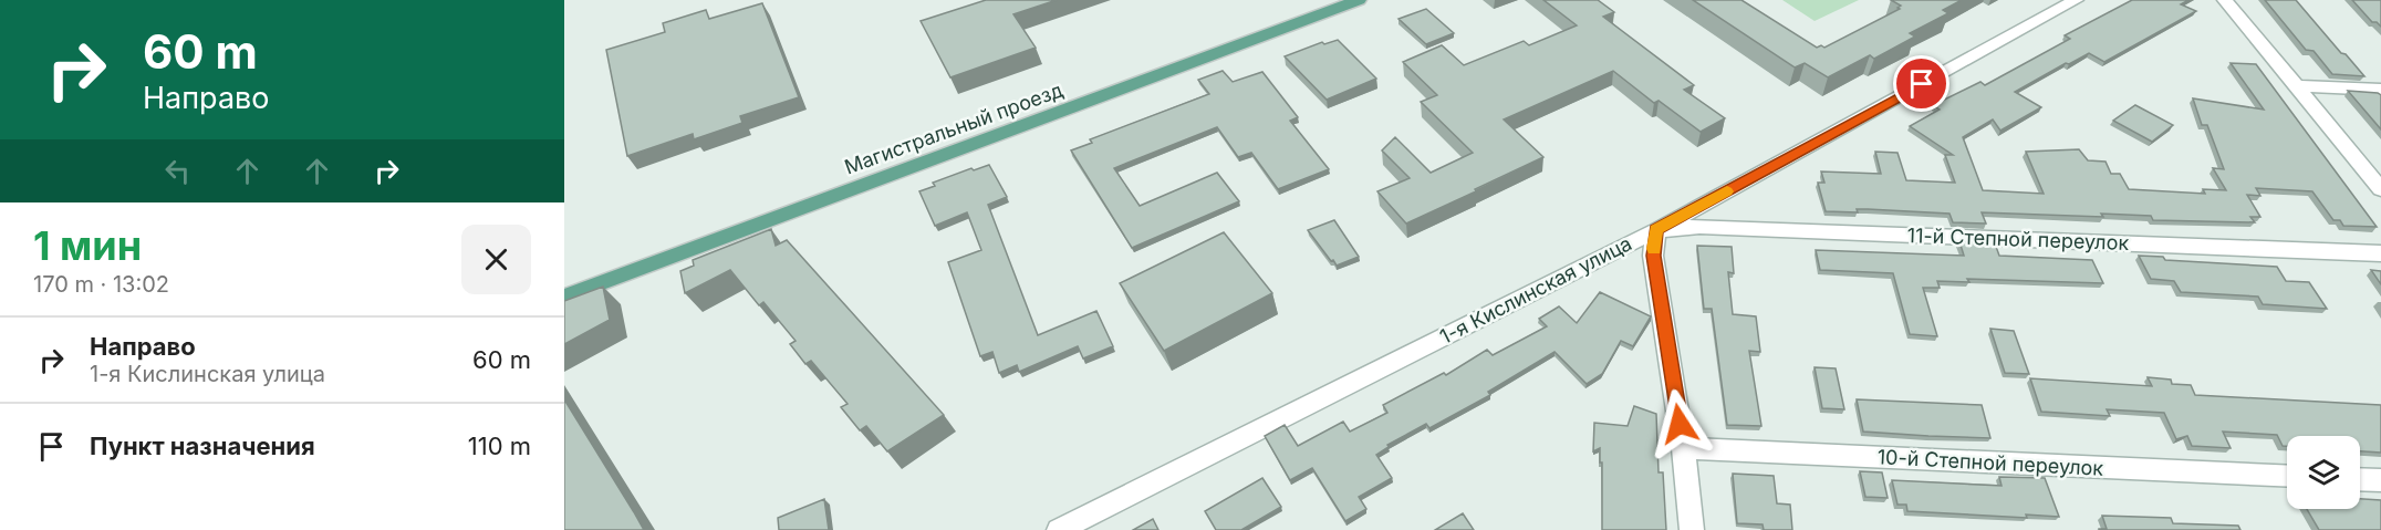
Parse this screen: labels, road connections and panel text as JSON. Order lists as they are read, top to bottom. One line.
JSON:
{"streets":{"main road":["Магистральный проезд"],"street":["11-й Степной переулок","1-я Кислинская улица","10-й Степной переулок"]},"crossings":[["11-й Степной переулок","1-я Кислинская улица"]],"page":{"turn":["60 m","Направо"],"heading":["1 мин","170 m · 13:02"],"list":[{"name":"Направо","note":"1-я Кислинская улица","value":"60 m"},{"name":"Пункт назначения","value":"110 m"}]}}
